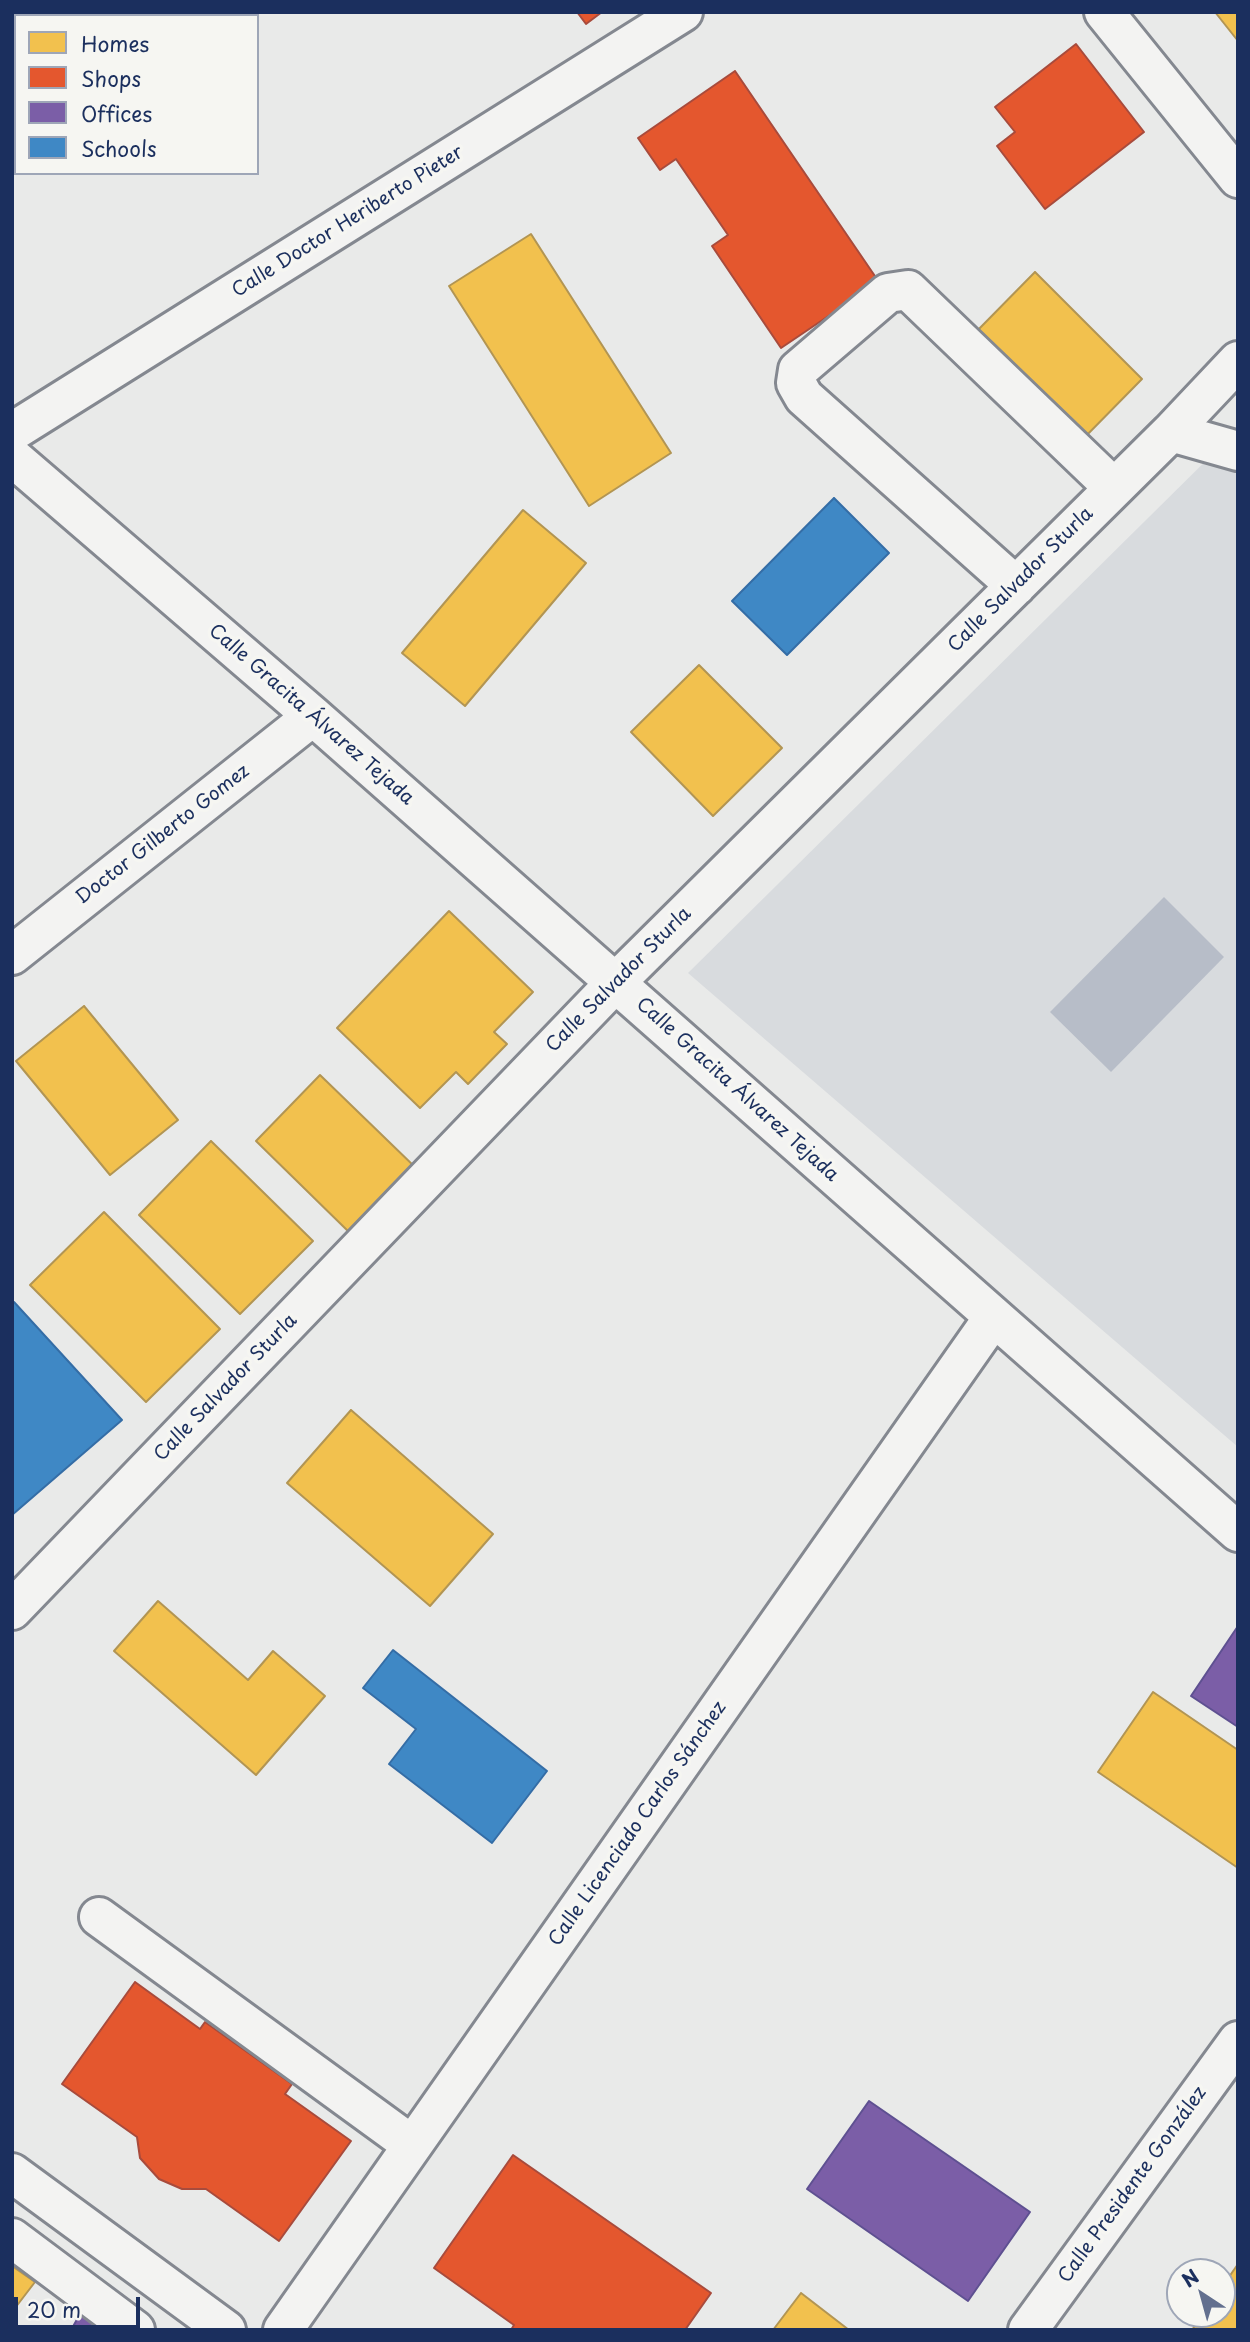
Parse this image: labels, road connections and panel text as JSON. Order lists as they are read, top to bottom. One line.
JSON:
{"streets":{"street":["Calle Doctor Heriberto Pieter","Calle Salvador Sturla","Calle Gracita Álvarez Tejada","Doctor Gilberto Gomez","Calle Licenciado Carlos Sánchez","Calle Presidente González"]},"crossings":[["Calle Salvador Sturla","Calle Gracita Álvarez Tejada"],["Calle Gracita Álvarez Tejada","Doctor Gilberto Gomez"],["Calle Gracita Álvarez Tejada","Calle Licenciado Carlos Sánchez"]],"legend":["Homes","Shops","Offices","Schools"],"scale_bar":"20 m","north":"top left"}
